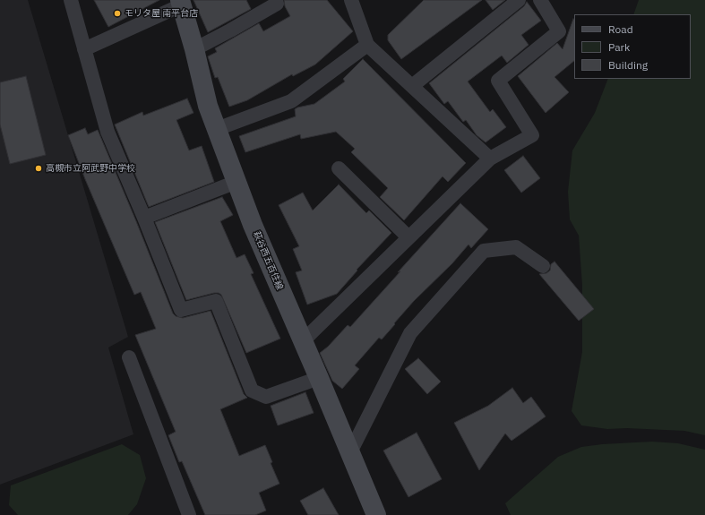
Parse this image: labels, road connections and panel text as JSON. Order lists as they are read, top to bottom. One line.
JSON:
{"streets":{"main road":["萩谷西五百住線"]},"places":["モリタ屋 南平台店","高槻市立阿武野中学校"],"legend":["Road","Park","Building"]}
